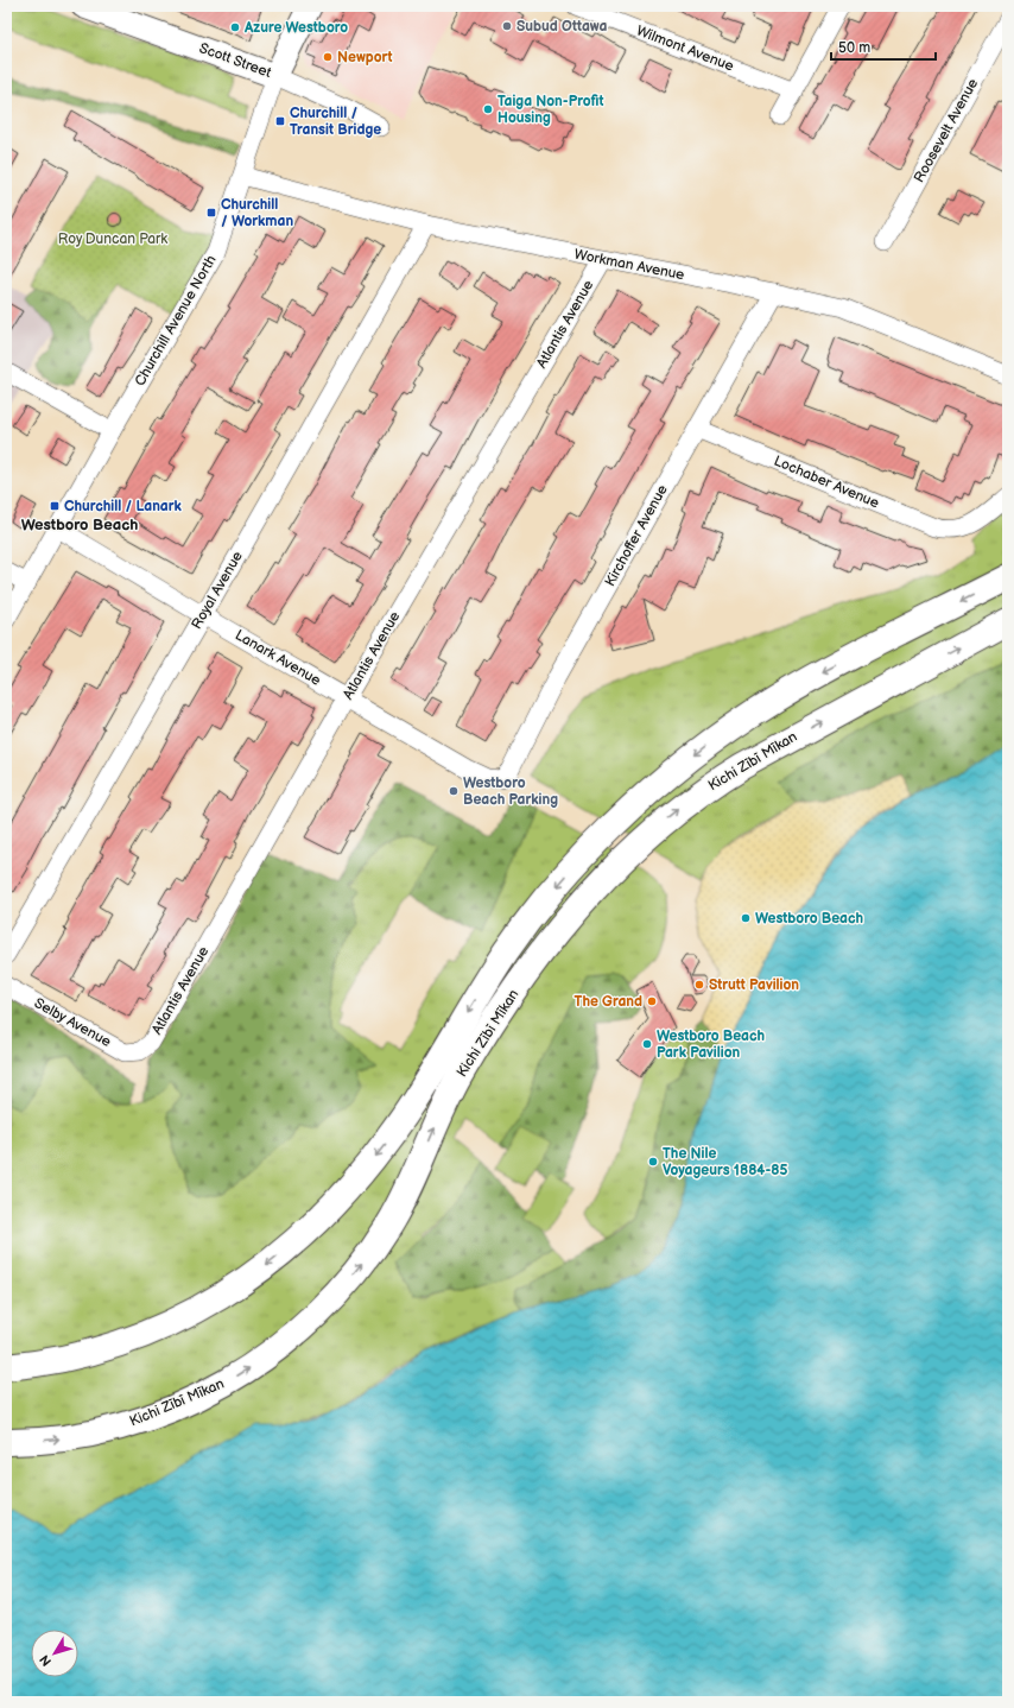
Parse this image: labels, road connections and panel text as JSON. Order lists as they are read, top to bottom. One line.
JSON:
{"streets":{"highway":["Kichi Zībī Mīkan"],"main road":["Scott Street","Churchill Avenue North"],"street":["Wilmont Avenue","Roosevelt Avenue","Workman Avenue","Atlantis Avenue","Lochaber Avenue","Kirchoffer Avenue","Royal Avenue","Lanark Avenue","Selby Avenue"]},"crossings":[["Scott Street","Churchill Avenue North"],["Workman Avenue","Churchill Avenue North"],["Workman Avenue","Atlantis Avenue"],["Workman Avenue","Kirchoffer Avenue"],["Workman Avenue","Royal Avenue"],["Churchill Avenue North","Lanark Avenue"],["Atlantis Avenue","Lanark Avenue"],["Atlantis Avenue","Selby Avenue"],["Lochaber Avenue","Kirchoffer Avenue"],["Kirchoffer Avenue","Lanark Avenue"],["Royal Avenue","Lanark Avenue"]],"districts":["Westboro Beach"],"parks":["Roy Duncan Park"],"places":{"other":["Subud Ottawa","Azure Westboro","Newport","Taiga Non-Profit Housing","Westboro Beach Parking","Westboro Beach","Strutt Pavilion","The Grand","Westboro Beach Park Pavilion","The Nile Voyageurs 1884-85"],"transit":["Churchill / Transit Bridge","Churchill / Workman","Churchill / Lanark"]},"scale_bar":"50 m","north":"bottom left"}
